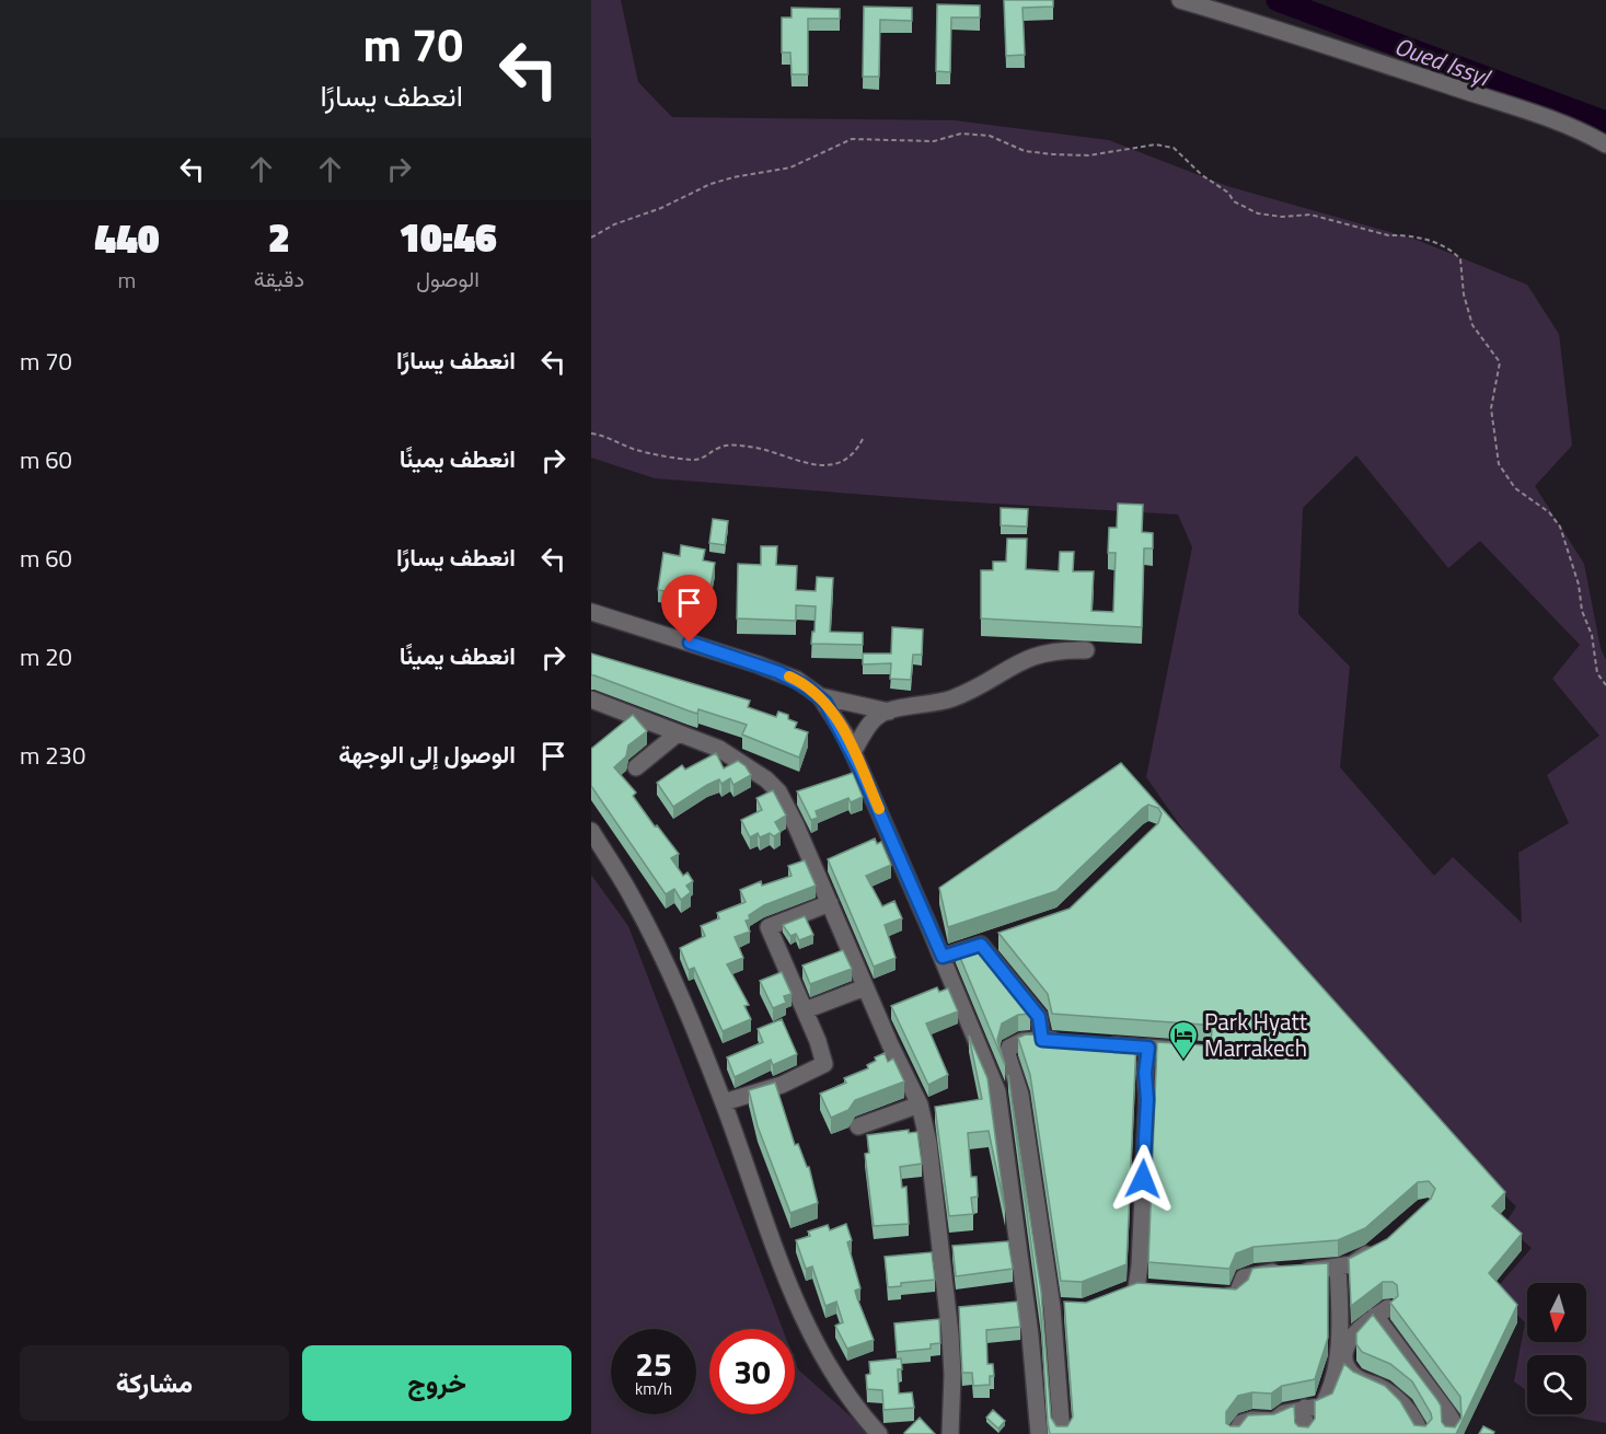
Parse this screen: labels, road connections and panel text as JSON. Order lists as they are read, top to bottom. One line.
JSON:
{"water":["Oued Issyl"],"places":{"hotel":["Park Hyatt Marrakech"]},"north":"bottom","page":{"turn":["70 m","انعطف يسارًا"],"eta":["10:46","الوصول","2","دقيقة","440","m"],"list":[{"name":"انعطف يسارًا","value":"70 m"},{"name":"انعطف يمينًا","value":"60 m"},{"name":"انعطف يسارًا","value":"60 m"},{"name":"انعطف يمينًا","value":"20 m"},{"name":"الوصول إلى الوجهة","value":"230 m"}],"speed":"25 km/h","limit":"30","buttons":["خروج","مشاركة"]}}
